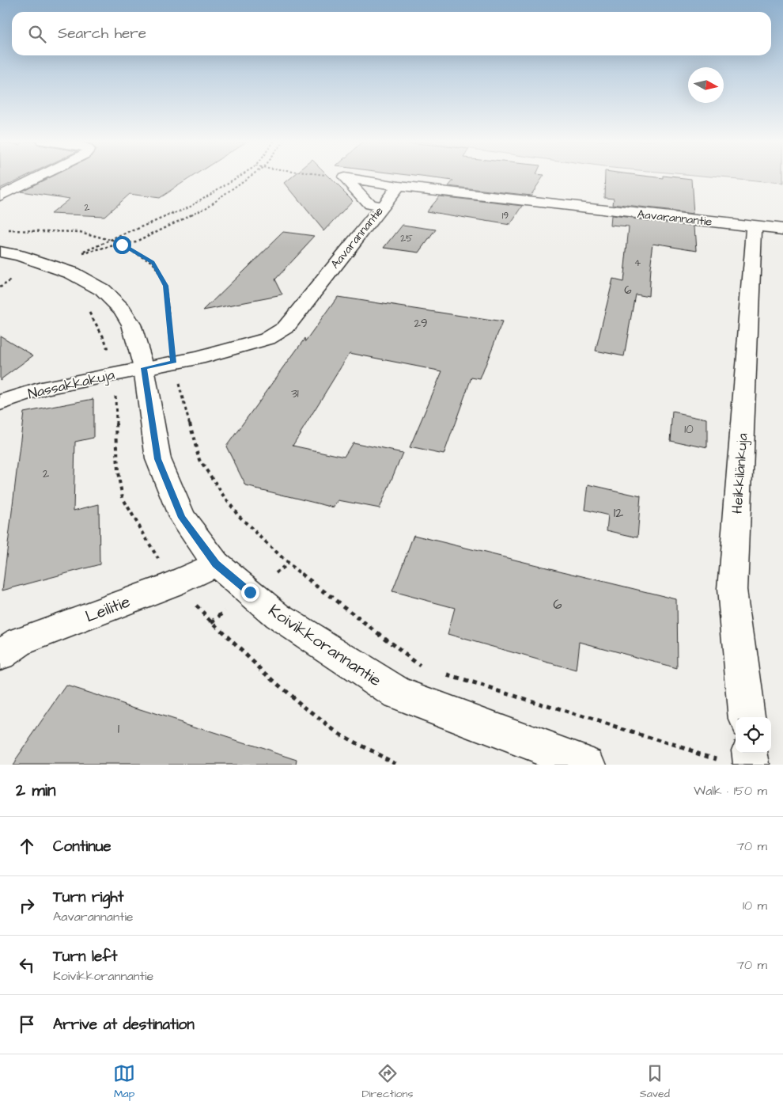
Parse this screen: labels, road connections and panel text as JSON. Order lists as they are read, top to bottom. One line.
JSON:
{"streets":{"street":["Aavarannantie","Nassakkakuja","Heikkilänkuja","Leilitie","Koivikkorannantie"]},"crossings":[["Aavarannantie","Nassakkakuja"],["Aavarannantie","Heikkilänkuja"],["Aavarannantie","Koivikkorannantie"],["Nassakkakuja","Koivikkorannantie"],["Leilitie","Koivikkorannantie"]],"house_numbers":["2","19","25","4","6","29","31","10","2","12","6","1"],"north":"right","page":{"search":"Search here","heading":["2 min","Walk · 150 m"],"list":[["Continue","70 m"],["Turn right","Aavarannantie","10 m"],["Turn left","Koivikkorannantie","70 m"],"Arrive at destination"],"nav":["Map","Directions","Saved"]}}
